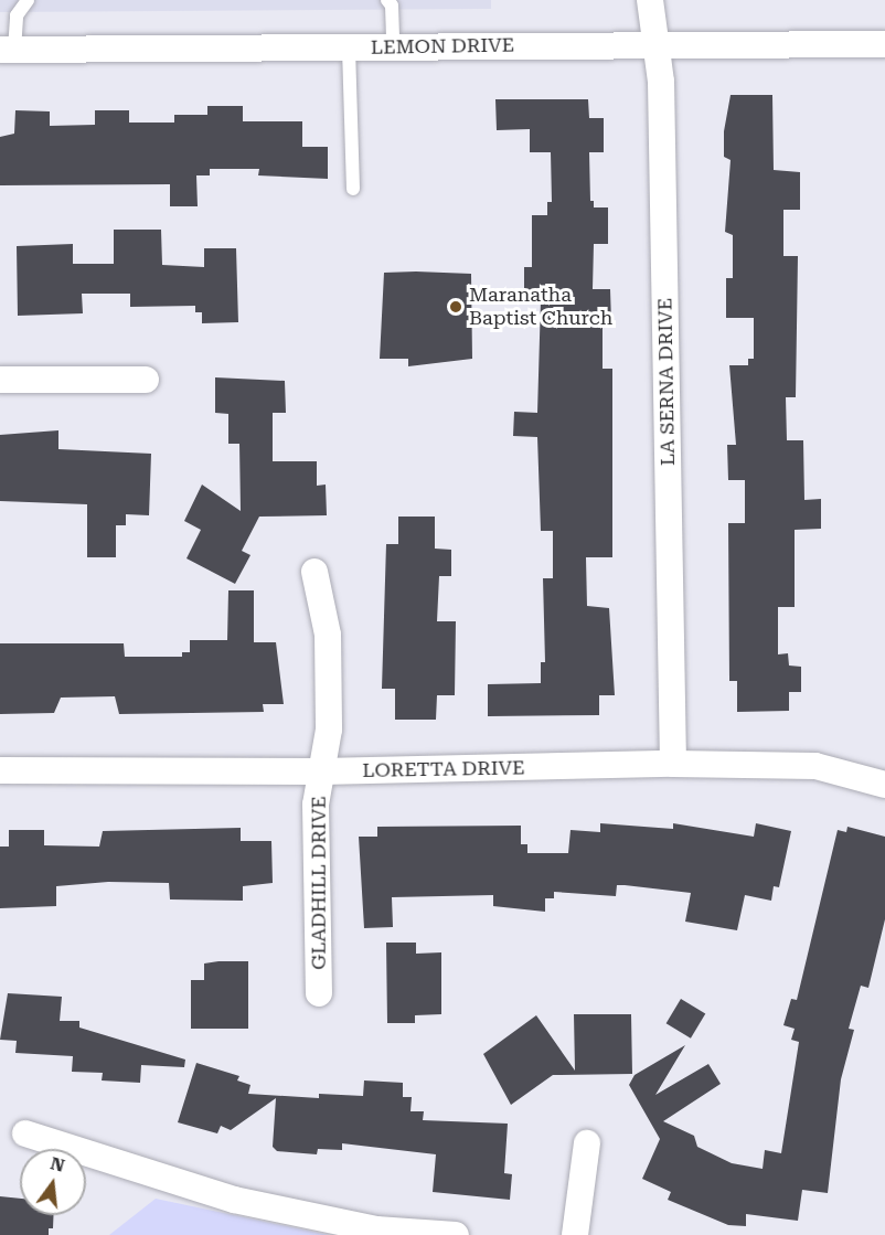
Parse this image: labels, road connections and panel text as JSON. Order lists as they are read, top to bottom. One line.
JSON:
{"streets":{"street":["LEMON DRIVE","LA SERNA DRIVE","LORETTA DRIVE","GLADHILL DRIVE"]},"crossings":[["LEMON DRIVE","LA SERNA DRIVE"],["LA SERNA DRIVE","LORETTA DRIVE"],["LORETTA DRIVE","GLADHILL DRIVE"]],"places":["Maranatha Baptist Church"],"north":"top"}
